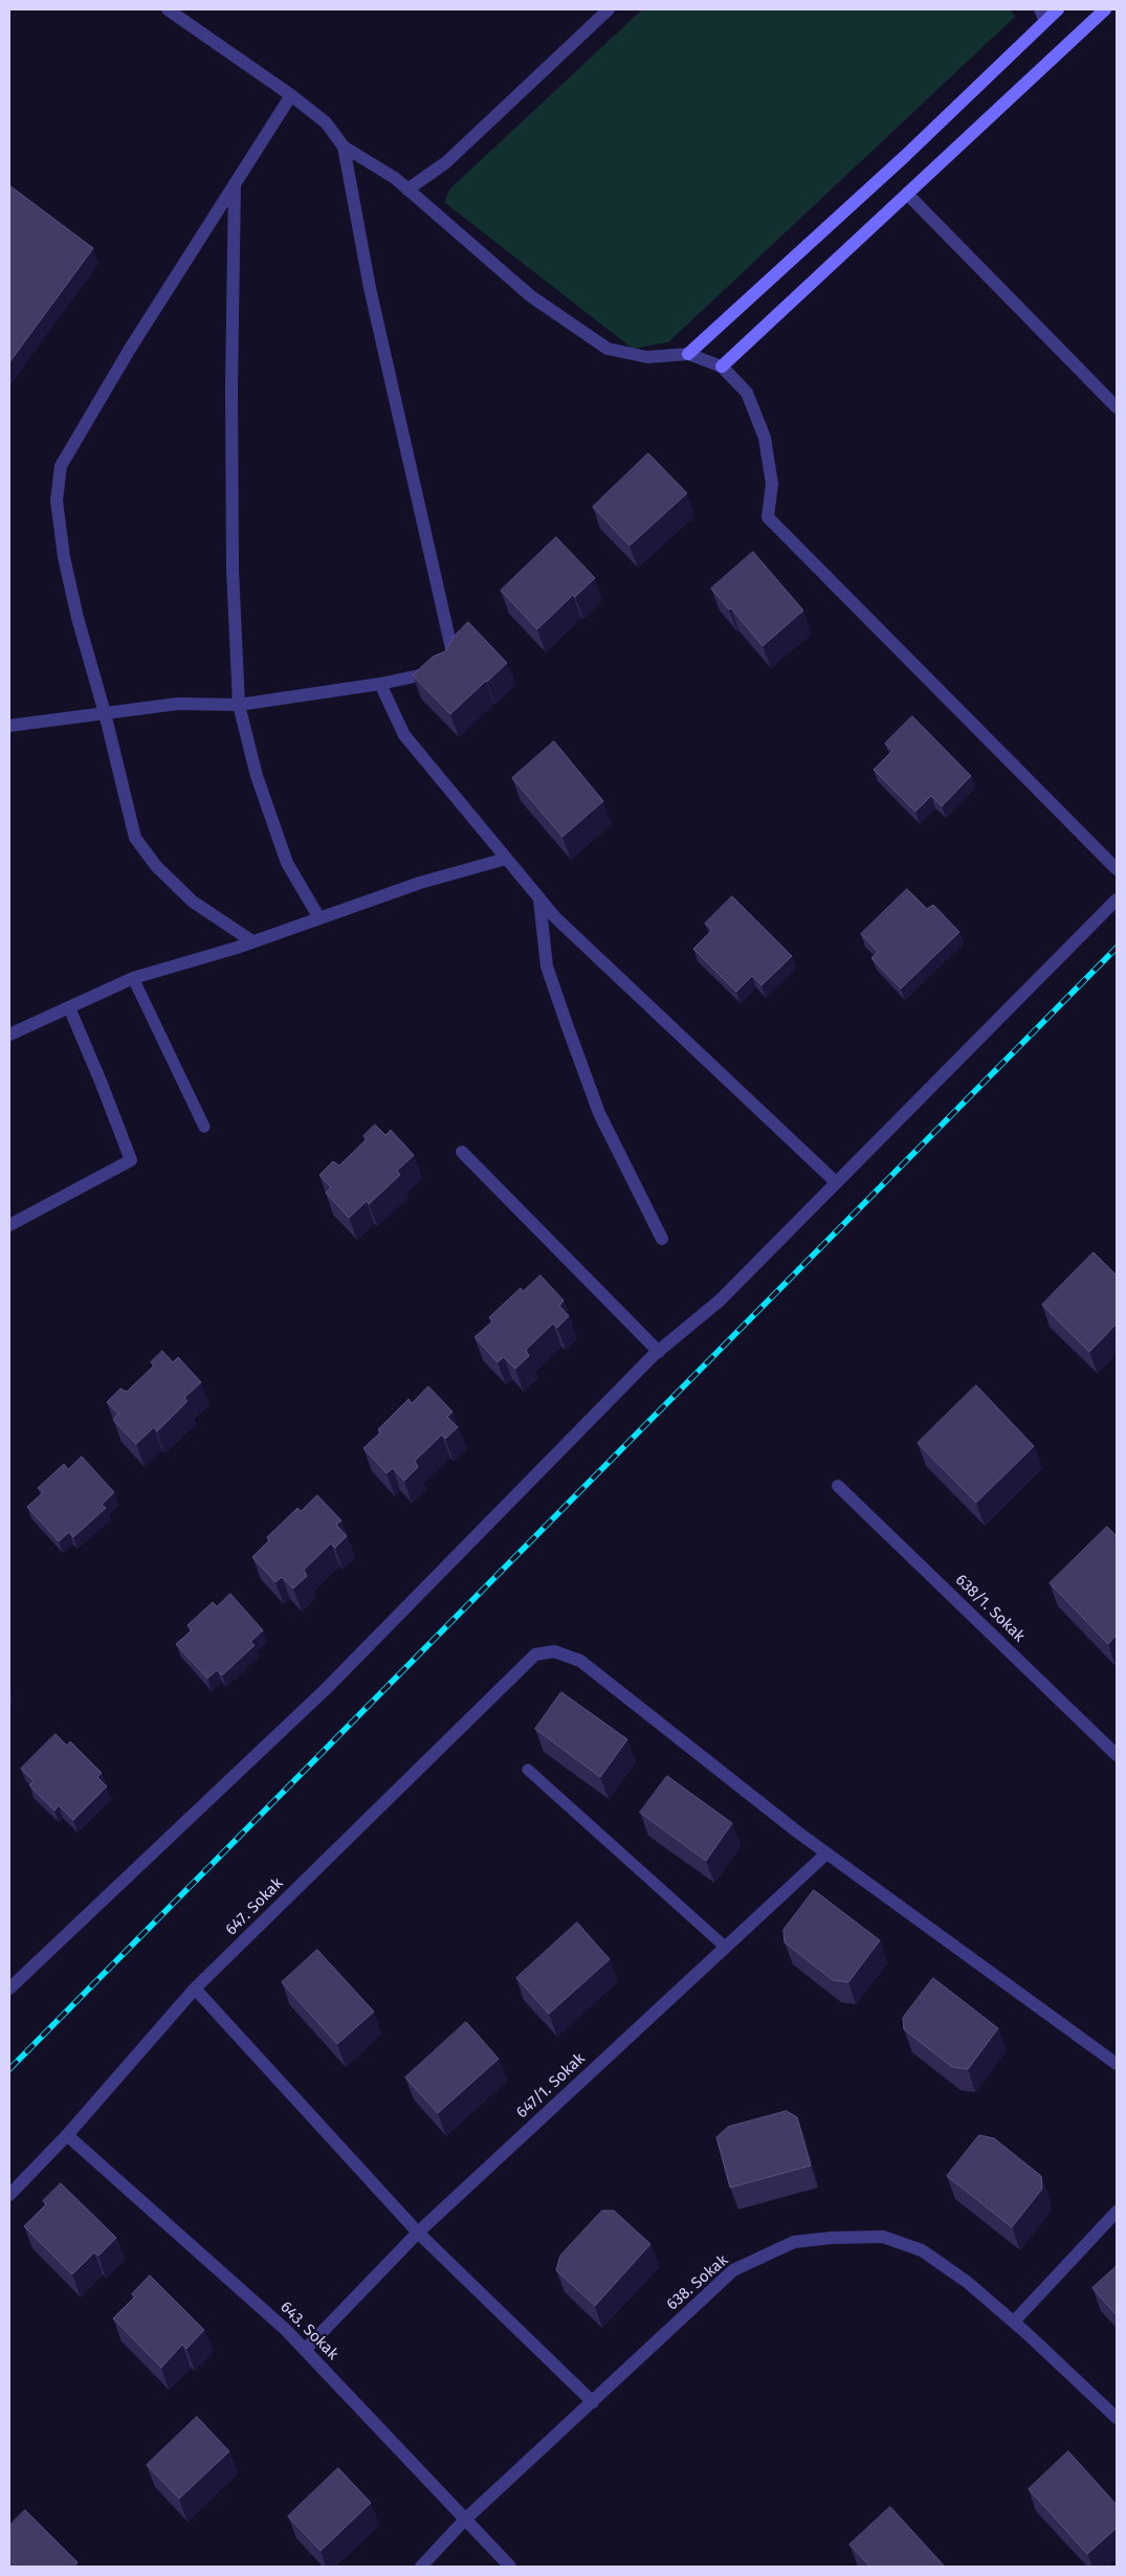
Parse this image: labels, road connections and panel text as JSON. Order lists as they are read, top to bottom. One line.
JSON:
{"streets":{"street":["638/1. Sokak","647. Sokak","647/1. Sokak","638. Sokak","643. Sokak"]},"crossings":[["647. Sokak","647/1. Sokak"],["647. Sokak","643. Sokak"],["647/1. Sokak","643. Sokak"],["638. Sokak","643. Sokak"]]}
